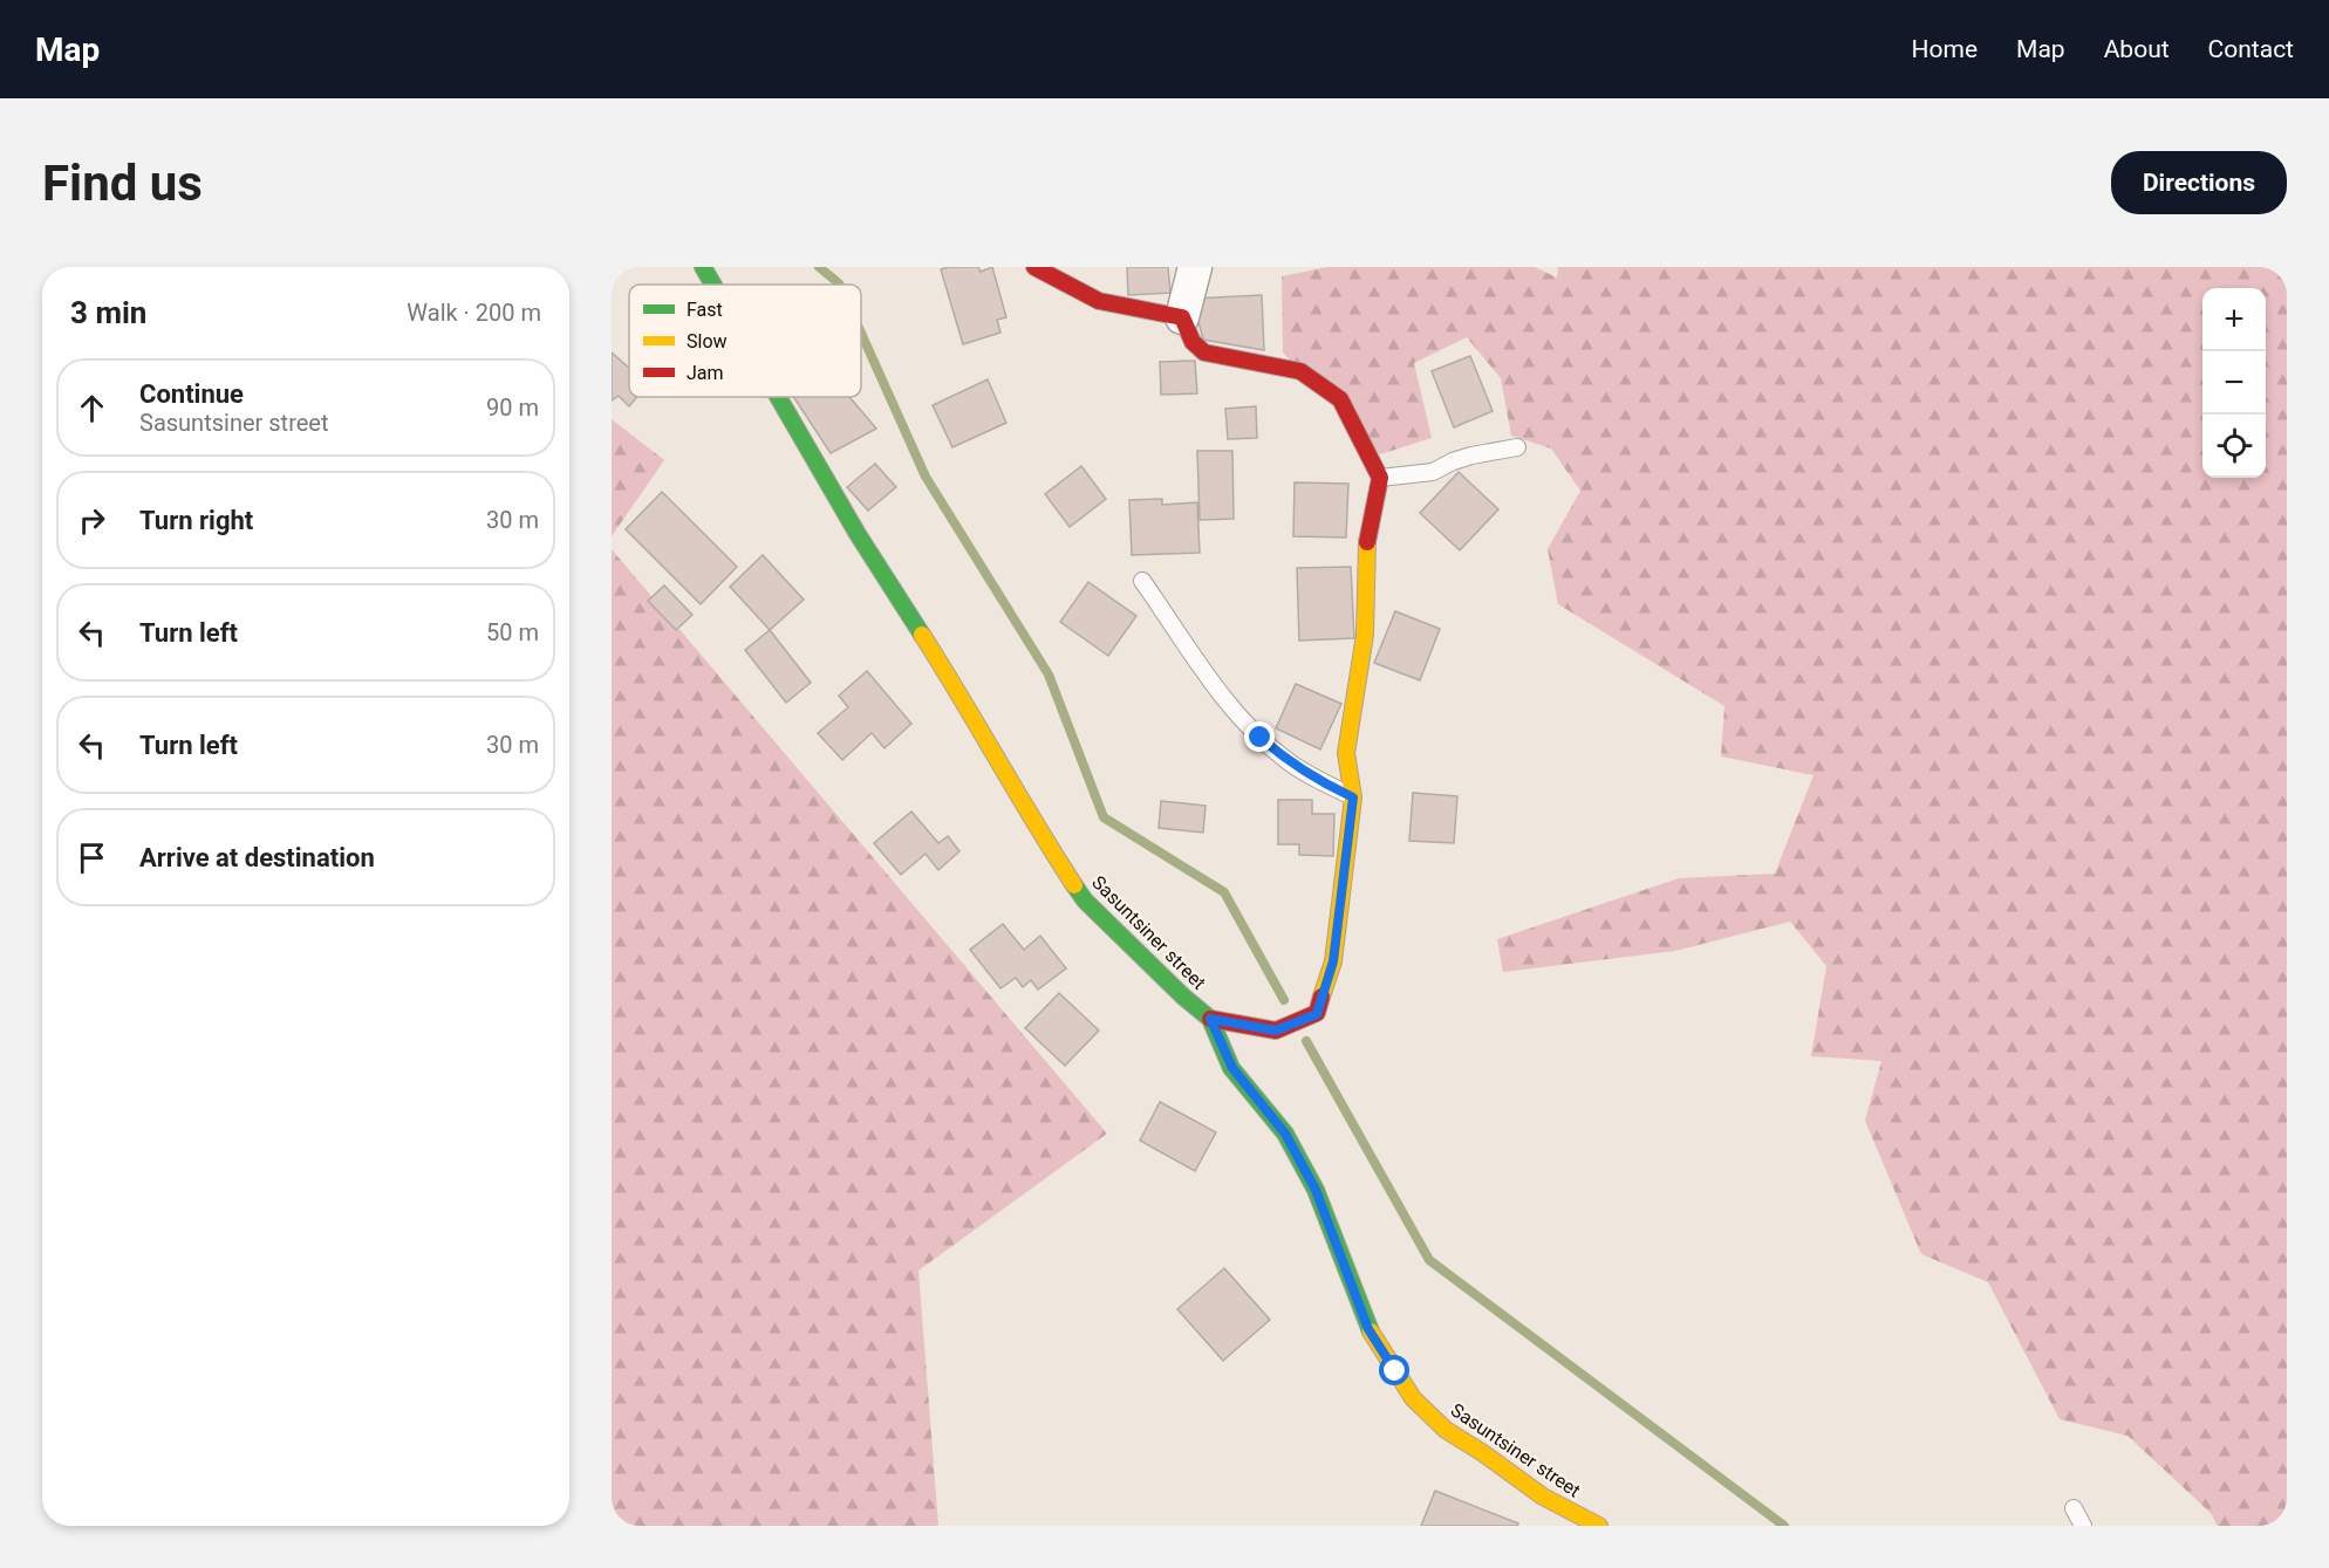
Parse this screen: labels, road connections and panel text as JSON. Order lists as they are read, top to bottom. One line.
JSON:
{"streets":{"street":["Sasuntsiner street"]},"legend":["Fast","Slow","Jam"],"page":{"header":"Map","nav":["Home","Map","About","Contact"],"buttons":"Directions","title":"Find us","heading":["3 min","Walk · 200 m"],"map_buttons":["+","−"],"list":[["Continue","Sasuntsiner street","90 m"],["Turn right","30 m"],["Turn left","50 m"],["Turn left","30 m"],"Arrive at destination"]}}
